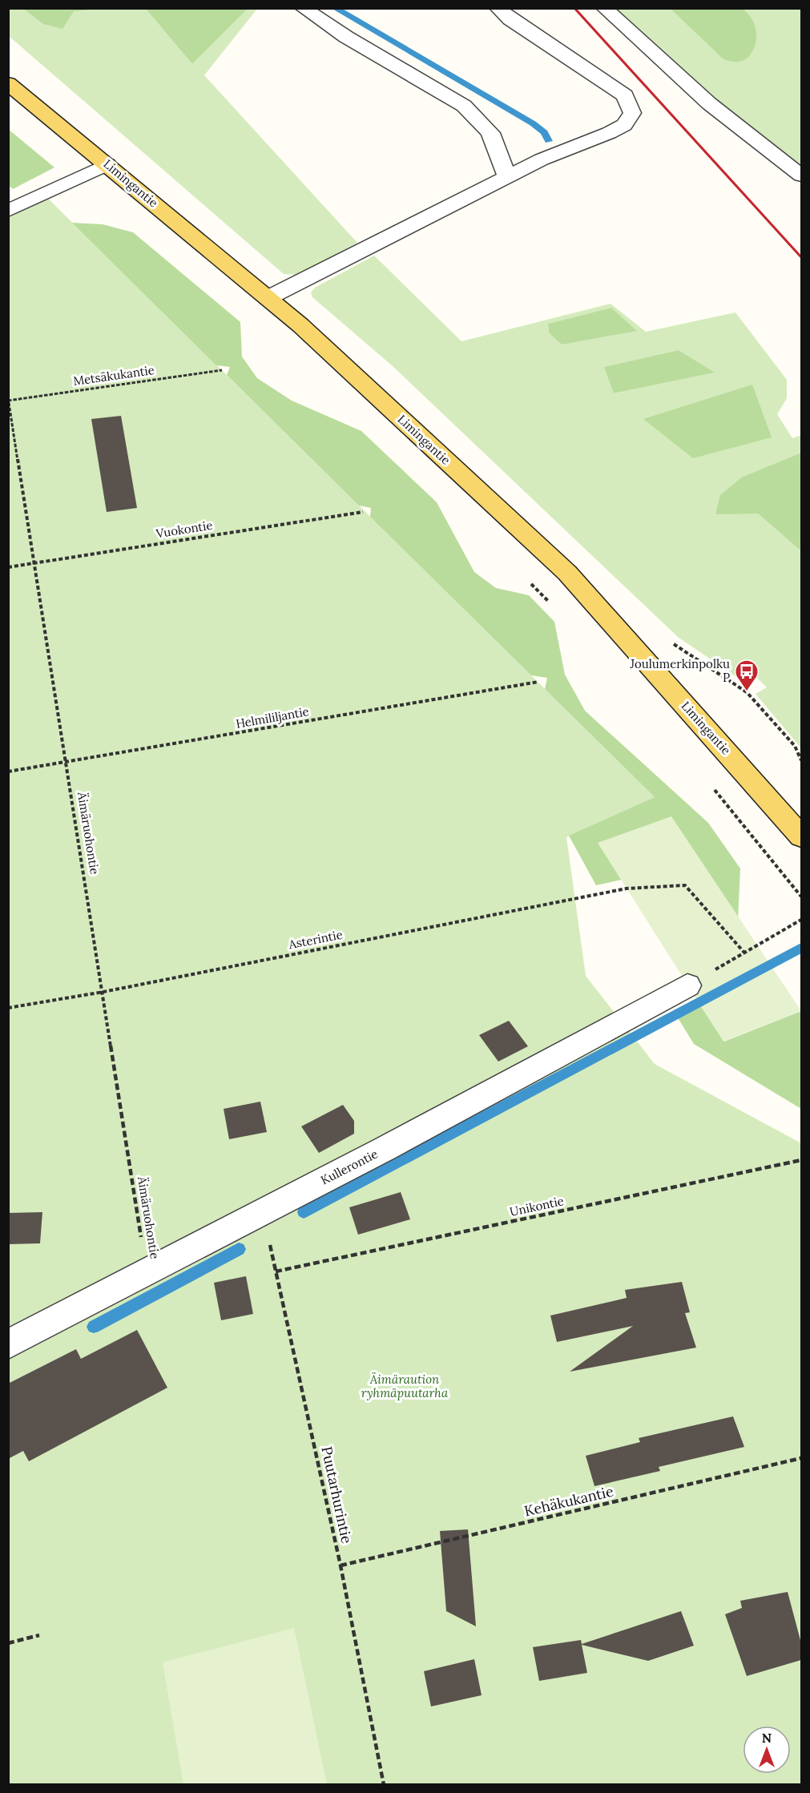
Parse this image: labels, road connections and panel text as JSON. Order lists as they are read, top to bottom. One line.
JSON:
{"streets":{"main road":["Limingantie"],"lane":["Kullerontie"],"path":["Metsäkukantie","Vuokontie","Helmililjantie","Äimäruohontie","Asterintie","Unikontie","Puutarhurintie","Kehäkukantie"]},"crossings":[["Metsäkukantie","Äimäruohontie"],["Vuokontie","Äimäruohontie"],["Helmililjantie","Äimäruohontie"],["Äimäruohontie","Asterintie"],["Äimäruohontie","Kullerontie"],["Kullerontie","Puutarhurintie"],["Unikontie","Puutarhurintie"],["Puutarhurintie","Kehäkukantie"]],"parks":["Äimäraution ryhmäpuutarha"],"places":{"bus stop":["Joulumerkinpolku P"]},"north":"top"}
